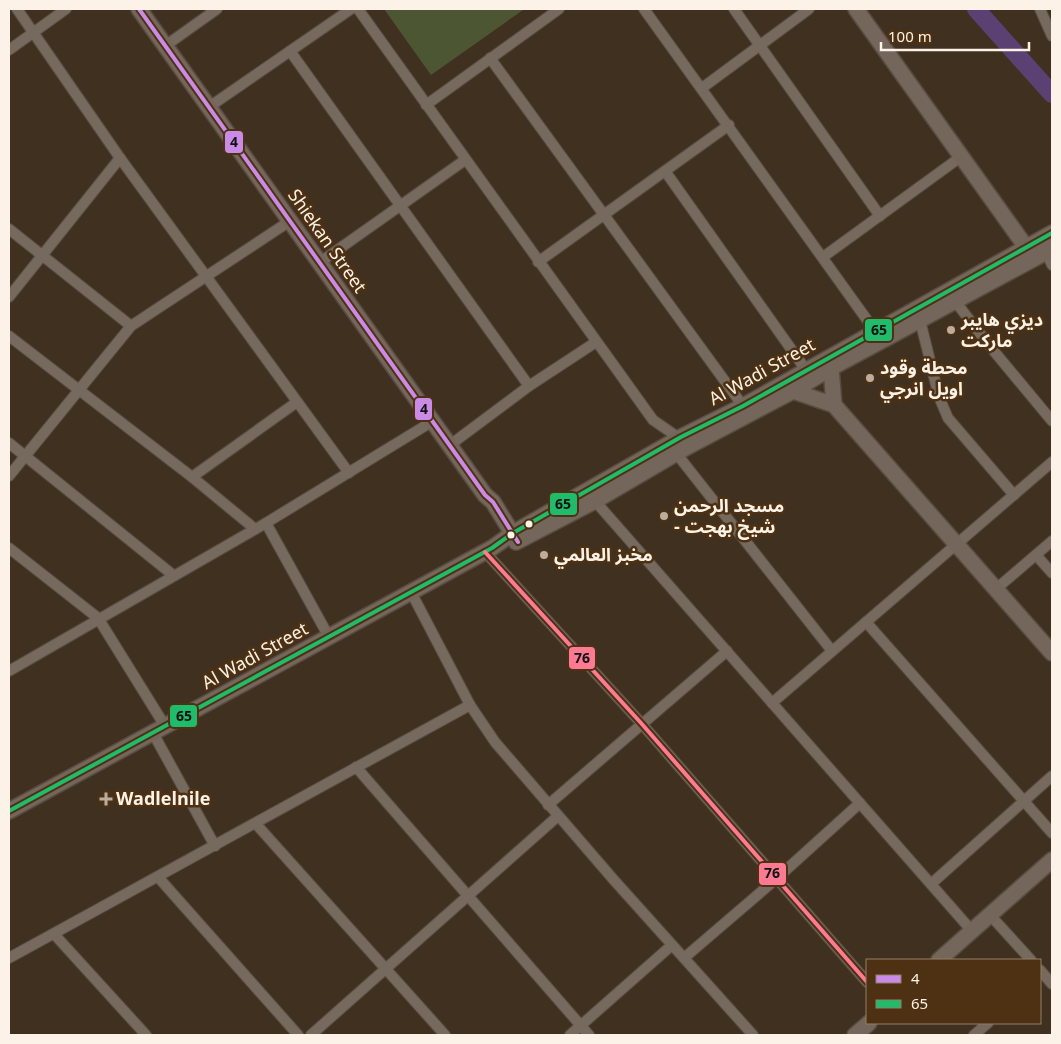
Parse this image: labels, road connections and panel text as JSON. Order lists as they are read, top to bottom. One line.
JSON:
{"streets":{"main road":["Shiekan Street","Al Wadi Street"]},"crossings":[["Shiekan Street","Al Wadi Street"]],"places":{"other":["ديزي هايبر ماركت","محطة وقود اويل انرجي","مسجد الرحمن - شيخ بهجت","مخبز العالمي"],"health":["Wadlelnile"]},"lines":["transit line 4","transit line 65","transit line 76"],"legend":["4","65"],"scale_bar":"100 m"}
